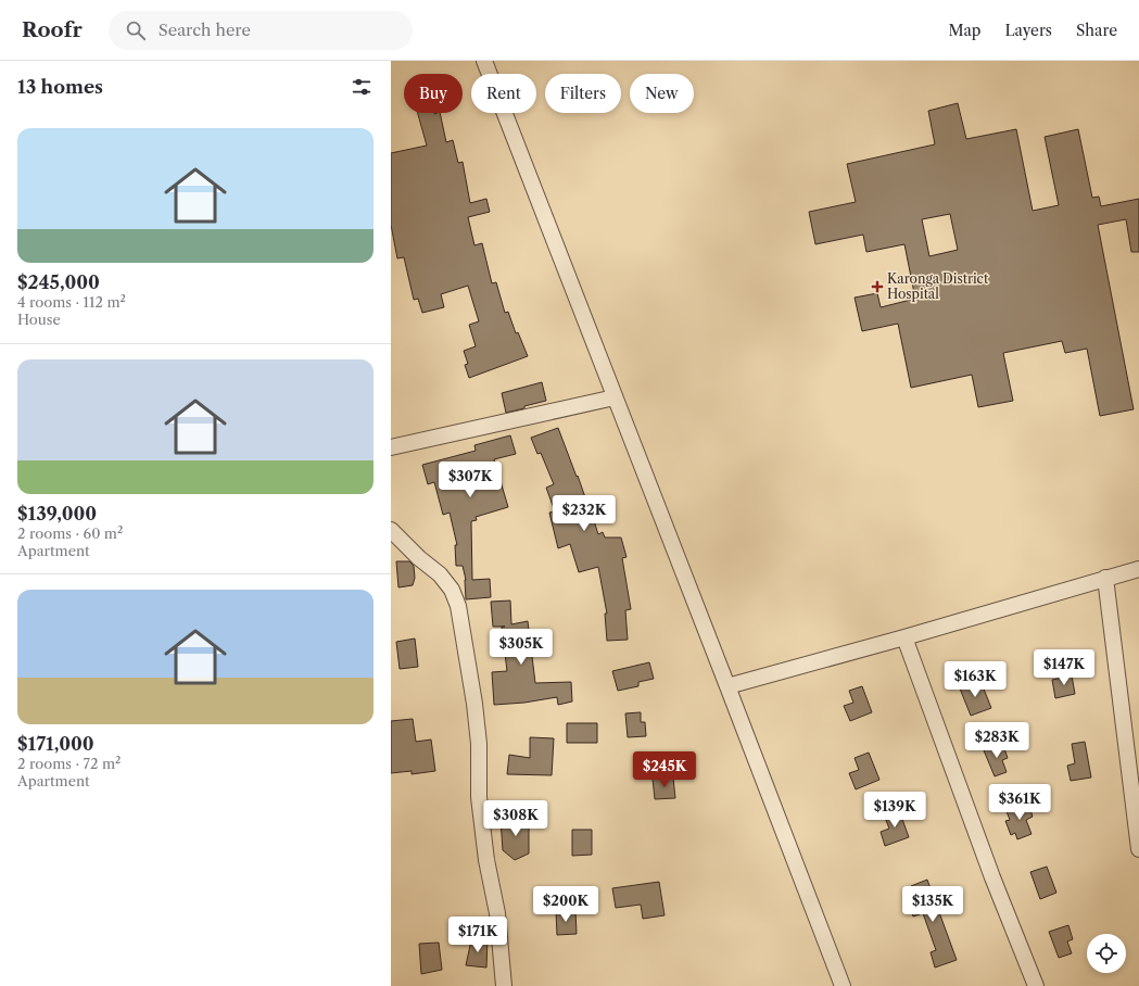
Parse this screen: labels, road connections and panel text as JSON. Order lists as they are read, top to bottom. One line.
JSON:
{"places":{"health":["Karonga District Hospital"]},"page":{"header":"Roofr","search":"Search here","nav":["Map","Layers","Share"],"heading":"13 homes","chip":["Buy","Rent","Filters","New"],"list":[{"name":"$245,000","note":"4 rooms · 112 m² · House"},{"name":"$139,000","note":"2 rooms · 60 m² · Apartment"},{"name":"$171,000","note":"2 rooms · 72 m² · Apartment"}],"price":["$307K","$232K","$305K","$147K","$163K","$283K","$245K","$361K","$139K","$308K","$200K","$135K","$171K"]}}
